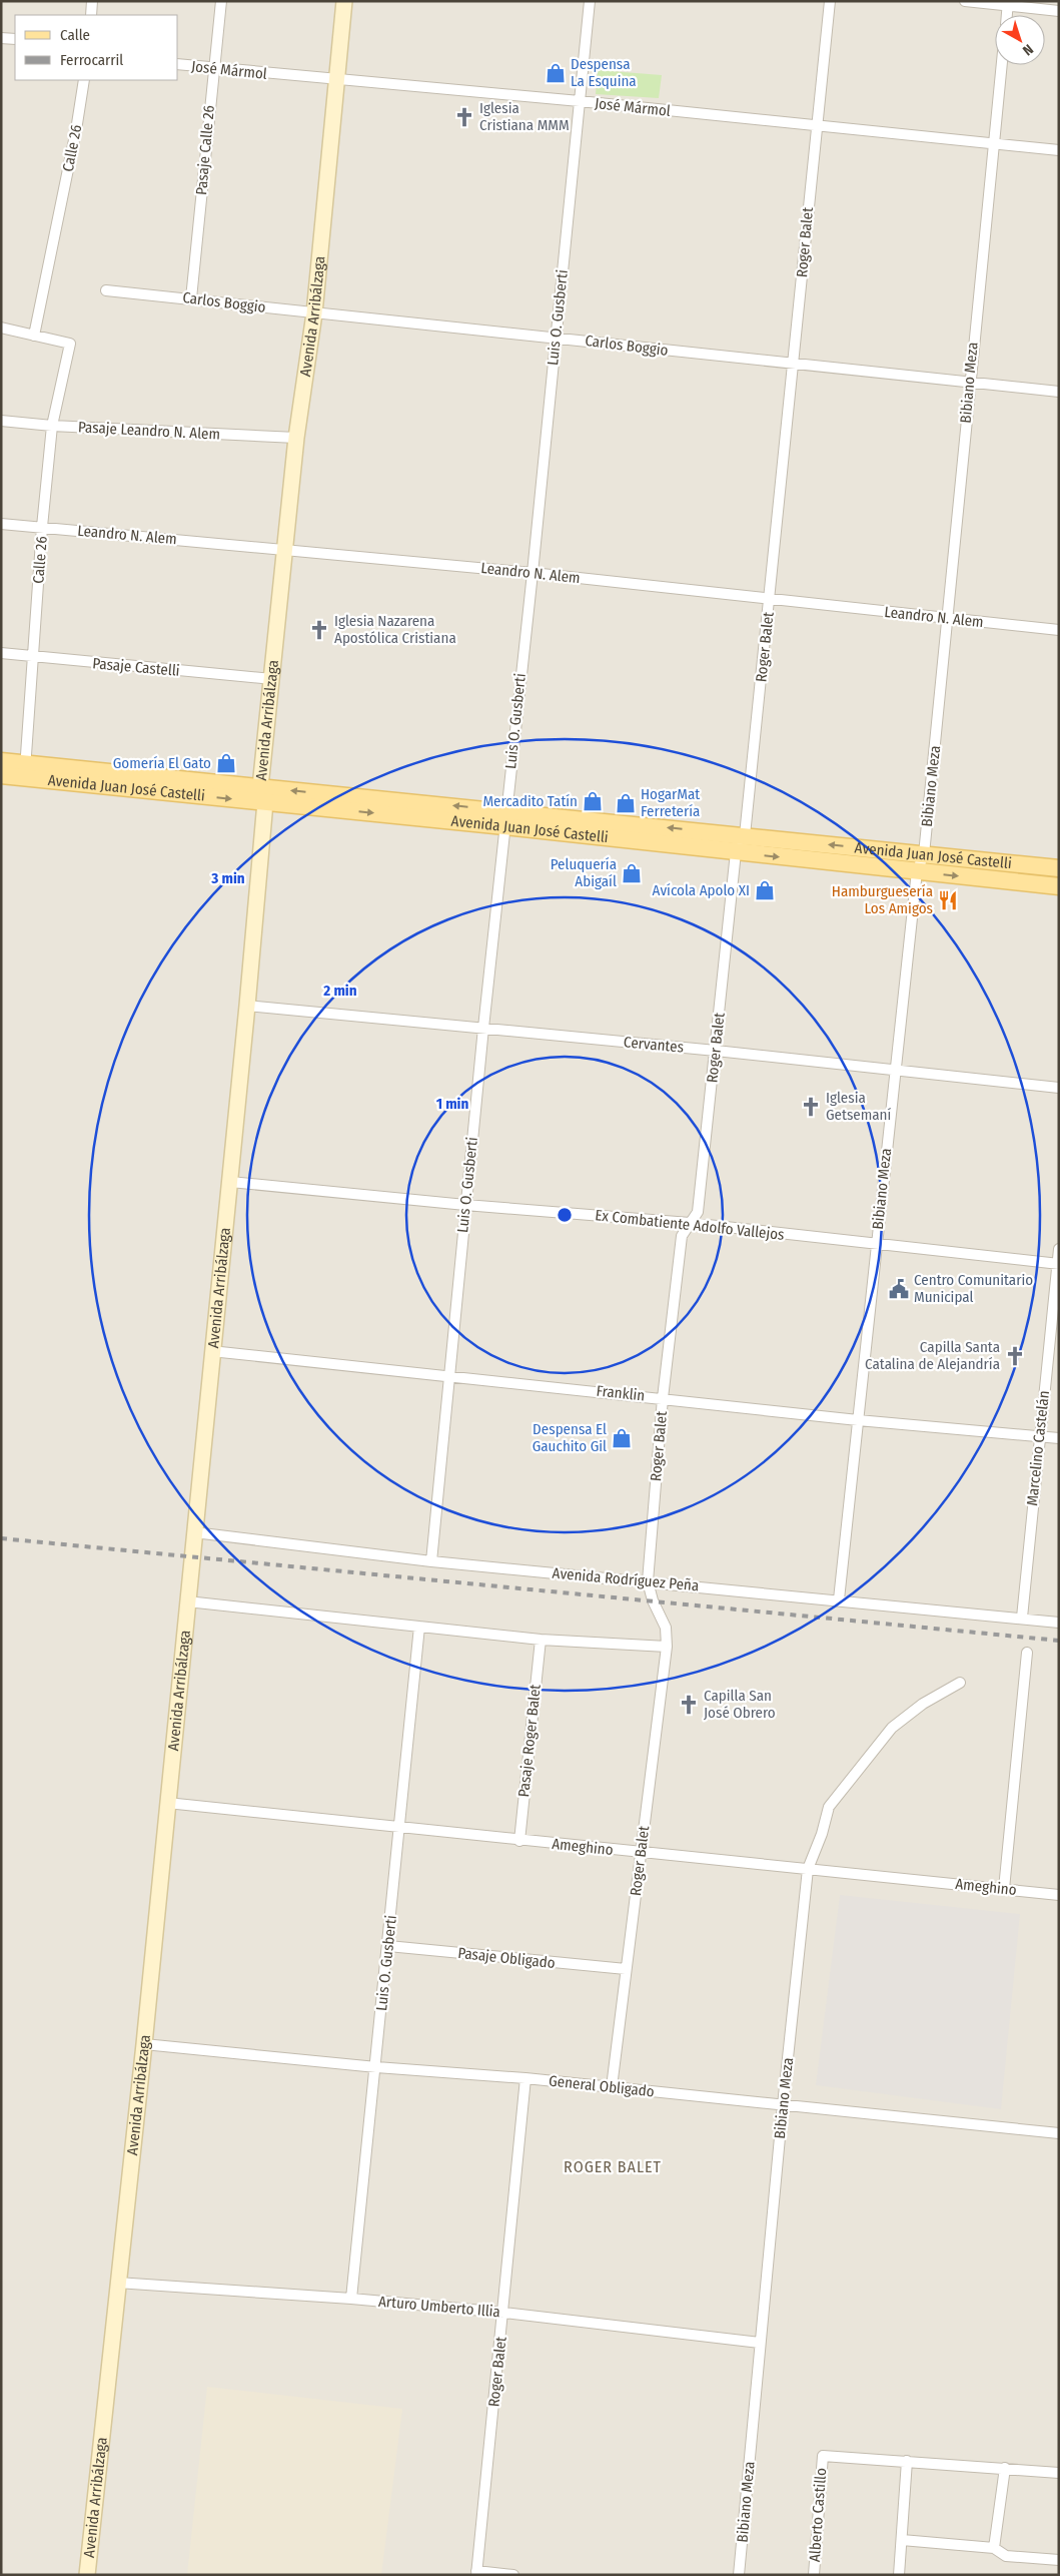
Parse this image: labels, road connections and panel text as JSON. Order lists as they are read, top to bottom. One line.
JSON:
{"streets":{"main road":["Avenida Arribálzaga","Avenida Juan José Castelli"],"street":["José Mármol","Calle 26","Pasaje Calle 26","Roger Balet","Carlos Boggio","Luis O. Gusberti","Bibiano Meza","Pasaje Leandro N. Alem","Leandro N. Alem","Pasaje Castelli","Cervantes","Ex Combatiente Adolfo Vallejos","Franklin","Marcelino Castelán","Avenida Rodríguez Peña","Pasaje Roger Balet","Ameghino","Pasaje Obligado","General Obligado","Arturo Umberto Illia","Alberto Castillo"]},"crossings":[["José Mármol","Pasaje Calle 26"],["José Mármol","Roger Balet"],["José Mármol","Avenida Arribálzaga"],["José Mármol","Luis O. Gusberti"],["José Mármol","Bibiano Meza"],["Calle 26","Pasaje Leandro N. Alem"],["Calle 26","Leandro N. Alem"],["Calle 26","Pasaje Castelli"],["Calle 26","Avenida Juan José Castelli"],["Pasaje Calle 26","Carlos Boggio"],["Roger Balet","Carlos Boggio"],["Roger Balet","Leandro N. Alem"],["Roger Balet","Avenida Juan José Castelli"],["Roger Balet","Cervantes"],["Roger Balet","Ex Combatiente Adolfo Vallejos"],["Roger Balet","Franklin"],["Roger Balet","Avenida Rodríguez Peña"],["Roger Balet","Ameghino"],["Roger Balet","Pasaje Obligado"],["Roger Balet","General Obligado"],["Roger Balet","Arturo Umberto Illia"],["Carlos Boggio","Avenida Arribálzaga"],["Carlos Boggio","Luis O. Gusberti"],["Carlos Boggio","Bibiano Meza"],["Avenida Arribálzaga","Pasaje Leandro N. Alem"],["Avenida Arribálzaga","Leandro N. Alem"],["Avenida Arribálzaga","Pasaje Castelli"],["Avenida Arribálzaga","Avenida Juan José Castelli"],["Avenida Arribálzaga","Cervantes"],["Avenida Arribálzaga","Ex Combatiente Adolfo Vallejos"],["Avenida Arribálzaga","Franklin"],["Avenida Arribálzaga","Avenida Rodríguez Peña"],["Avenida Arribálzaga","Ameghino"],["Avenida Arribálzaga","General Obligado"],["Avenida Arribálzaga","Arturo Umberto Illia"],["Luis O. Gusberti","Leandro N. Alem"],["Luis O. Gusberti","Avenida Juan José Castelli"],["Luis O. Gusberti","Cervantes"],["Luis O. Gusberti","Ex Combatiente Adolfo Vallejos"],["Luis O. Gusberti","Franklin"],["Luis O. Gusberti","Avenida Rodríguez Peña"],["Luis O. Gusberti","Ameghino"],["Luis O. Gusberti","Pasaje Obligado"],["Luis O. Gusberti","General Obligado"],["Luis O. Gusberti","Arturo Umberto Illia"],["Bibiano Meza","Leandro N. Alem"],["Bibiano Meza","Avenida Juan José Castelli"],["Bibiano Meza","Cervantes"],["Bibiano Meza","Ex Combatiente Adolfo Vallejos"],["Bibiano Meza","Franklin"],["Bibiano Meza","Avenida Rodríguez Peña"],["Bibiano Meza","Ameghino"],["Bibiano Meza","General Obligado"],["Bibiano Meza","Arturo Umberto Illia"],["Ex Combatiente Adolfo Vallejos","Marcelino Castelán"],["Franklin","Marcelino Castelán"],["Marcelino Castelán","Avenida Rodríguez Peña"],["Pasaje Roger Balet","Ameghino"]],"districts":["ROGER BALET"],"places":{"shop":["Despensa La Esquina","Gomería El Gato","Mercadito Tatín","HogarMat Ferretería","Peluquería Abigaíl","Avícola Apolo XI","Despensa El Gauchito Gil"],"church":["Iglesia Cristiana MMM","Iglesia Nazarena Apostólica Cristiana","Iglesia Getsemaní","Capilla Santa Catalina de Alejandría","Capilla San José Obrero"],"restaurant":["Hamburguesería Los Amigos"],"public building":["Centro Comunitario Municipal"]},"legend":["Calle","Ferrocarril"],"north":"bottom right","rings":["3 min","2 min","1 min"]}
